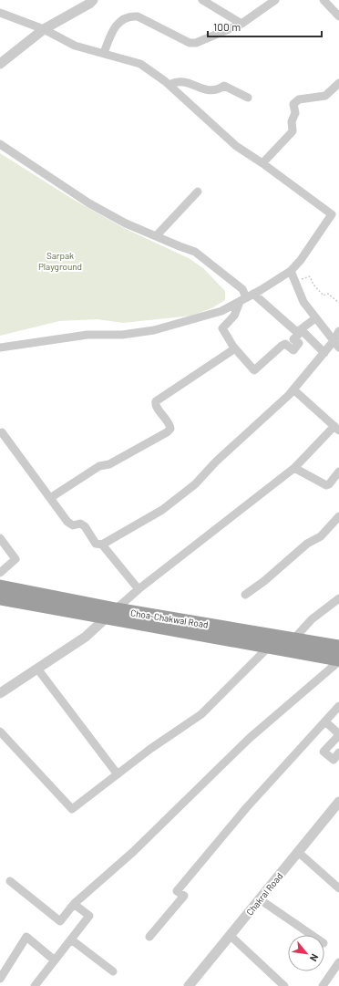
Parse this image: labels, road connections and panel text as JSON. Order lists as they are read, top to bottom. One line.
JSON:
{"streets":{"highway":["Choa-Chakwal Road"],"street":["Chakral Road"]},"parks":["Sarpak Playground"],"scale_bar":"100 m","north":"bottom right"}
